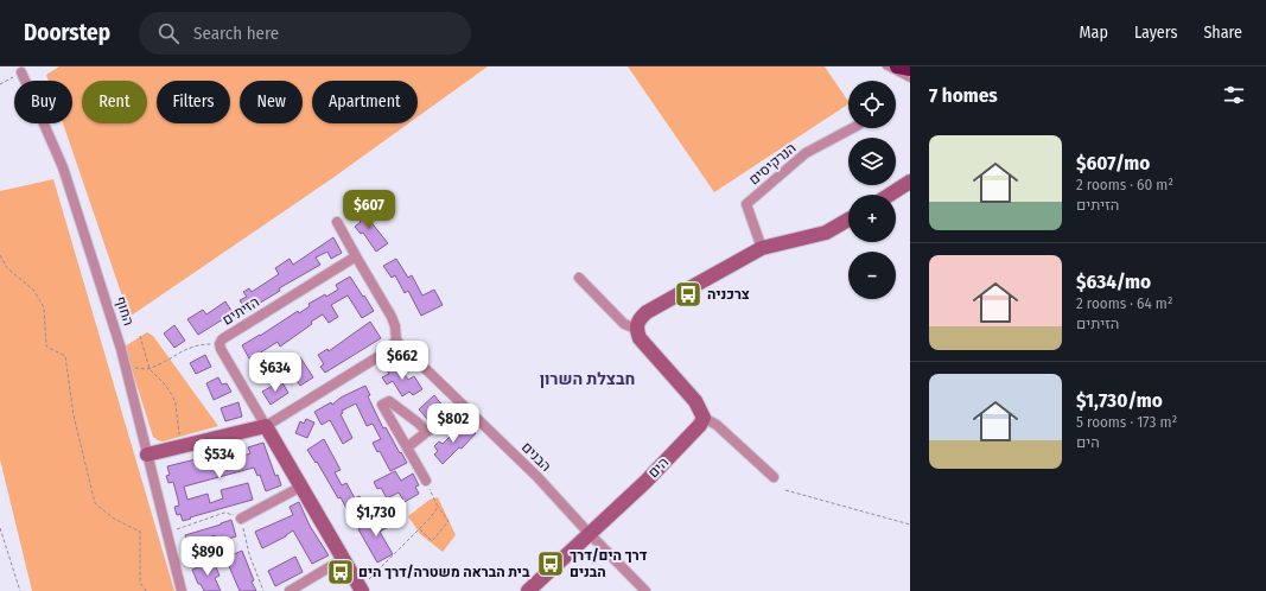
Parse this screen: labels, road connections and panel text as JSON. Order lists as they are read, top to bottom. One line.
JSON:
{"streets":{"street":["הנרקיסים","החוף","הזיתים","הבנים","הים"]},"crossings":[["הבנים","הים"]],"districts":["חבצלת השרון"],"places":{"bus stop":["צרכניה","דרך הים/דרך הבנים","בית הבראה משטרה/דרך הים"]},"page":{"header":"Doorstep","search":"Search here","nav":["Map","Layers","Share"],"heading":"7 homes","map_buttons":["+","−"],"chip":["Buy","Rent","Filters","New","Apartment"],"list":[{"name":"$607/mo","note":"2 rooms · 60 m² · הזיתים"},{"name":"$634/mo","note":"2 rooms · 64 m² · הזיתים"},{"name":"$1,730/mo","note":"5 rooms · 173 m² · הים"}],"price":["$607","$662","$634","$802","$534","$1,730","$890"]}}
